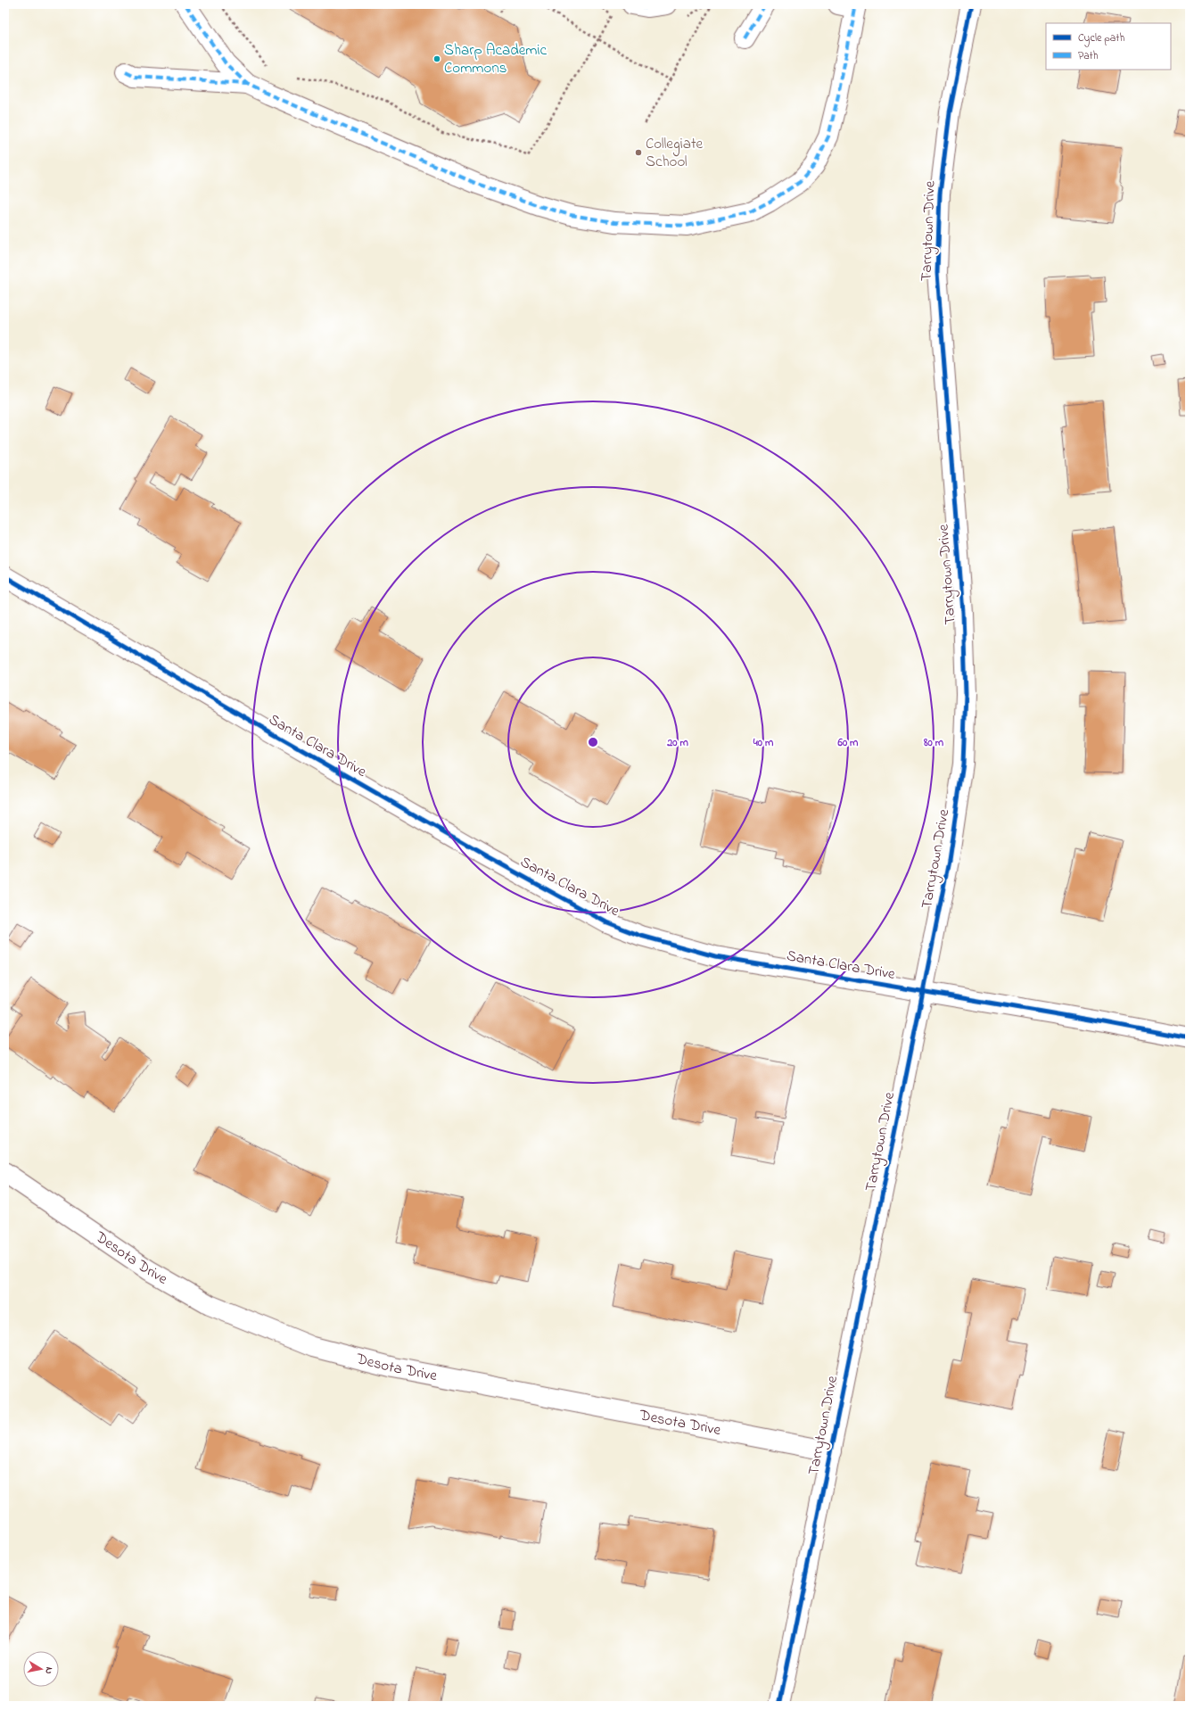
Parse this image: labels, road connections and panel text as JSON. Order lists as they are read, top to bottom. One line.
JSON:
{"streets":{"street":["Tarrytown Drive","Santa Clara Drive","Desota Drive"]},"crossings":[["Tarrytown Drive","Santa Clara Drive"],["Tarrytown Drive","Desota Drive"]],"places":["Sharp Academic Commons","Collegiate School"],"legend":["Cycle path","Path"],"north":"right","rings":["20 m","40 m","60 m","80 m"]}
